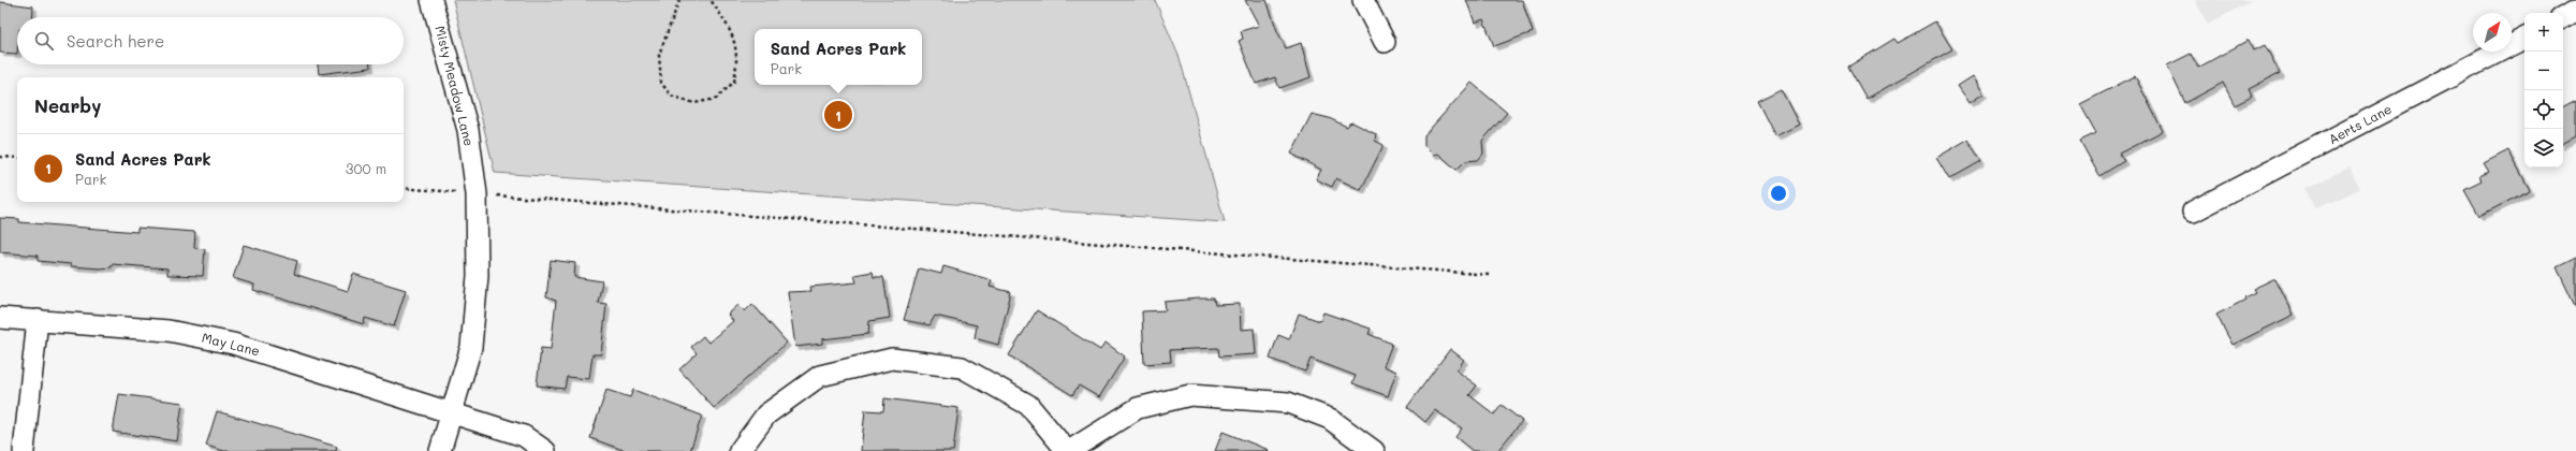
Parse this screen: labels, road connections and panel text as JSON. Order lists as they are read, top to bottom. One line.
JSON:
{"streets":{"street":["Misty Meadow Lane","Aerts Lane","May Lane"]},"crossings":[["Misty Meadow Lane","May Lane"]],"north":"top right","page":{"map_buttons":["+","−"],"search":"Search here","popup":["Sand Acres Park","Park"],"heading":"Nearby","pins":"1","list":[{"mark":"1","name":"Sand Acres Park","note":"Park","value":"300 m"}]}}
